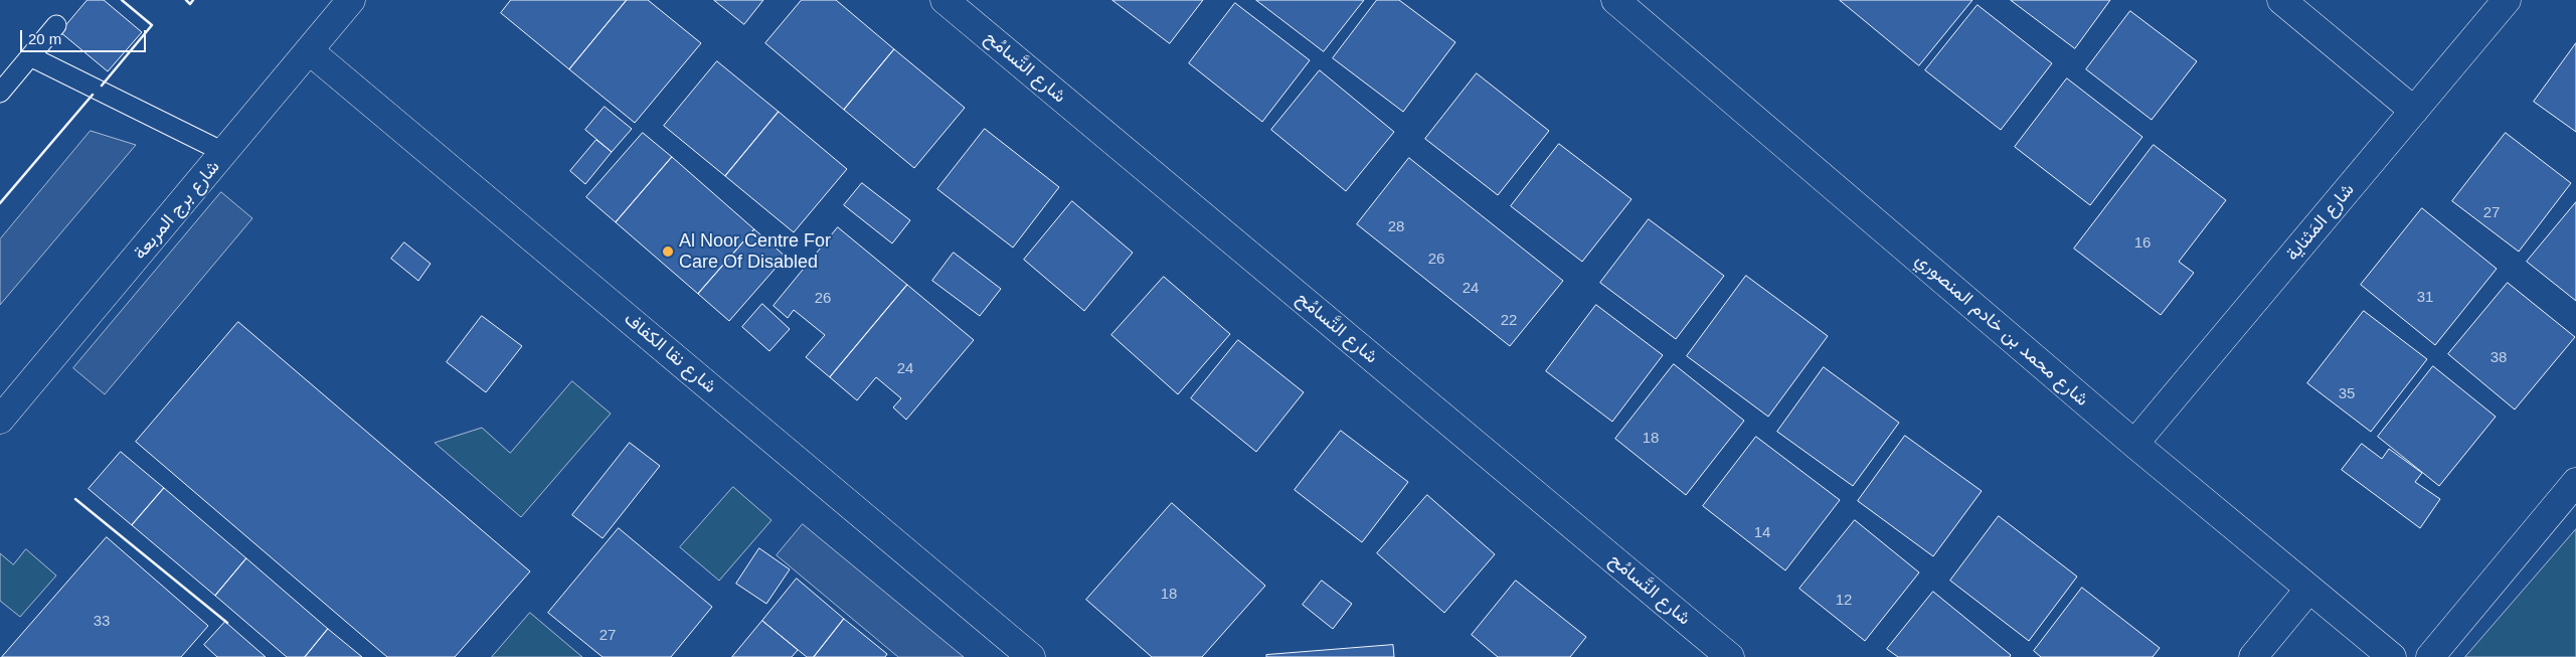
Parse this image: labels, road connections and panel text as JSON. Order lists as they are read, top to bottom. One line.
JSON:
{"streets":{"street":["شارع التَّسامُح","شارع برج المربعة","شارع المَثناية","شارع محمد بن خادم المنصوري","شارع نقا الكفاف"]},"crossings":[["شارع برج المربعة","شارع نقا الكفاف"],["شارع المَثناية","شارع محمد بن خادم المنصوري"]],"places":["Al Noor Centre For Care Of Disabled"],"house_numbers":["27","28","16","26","24","31","26","22","38","24","35","18","14","18","12","33","27"],"scale_bar":"20 m"}
